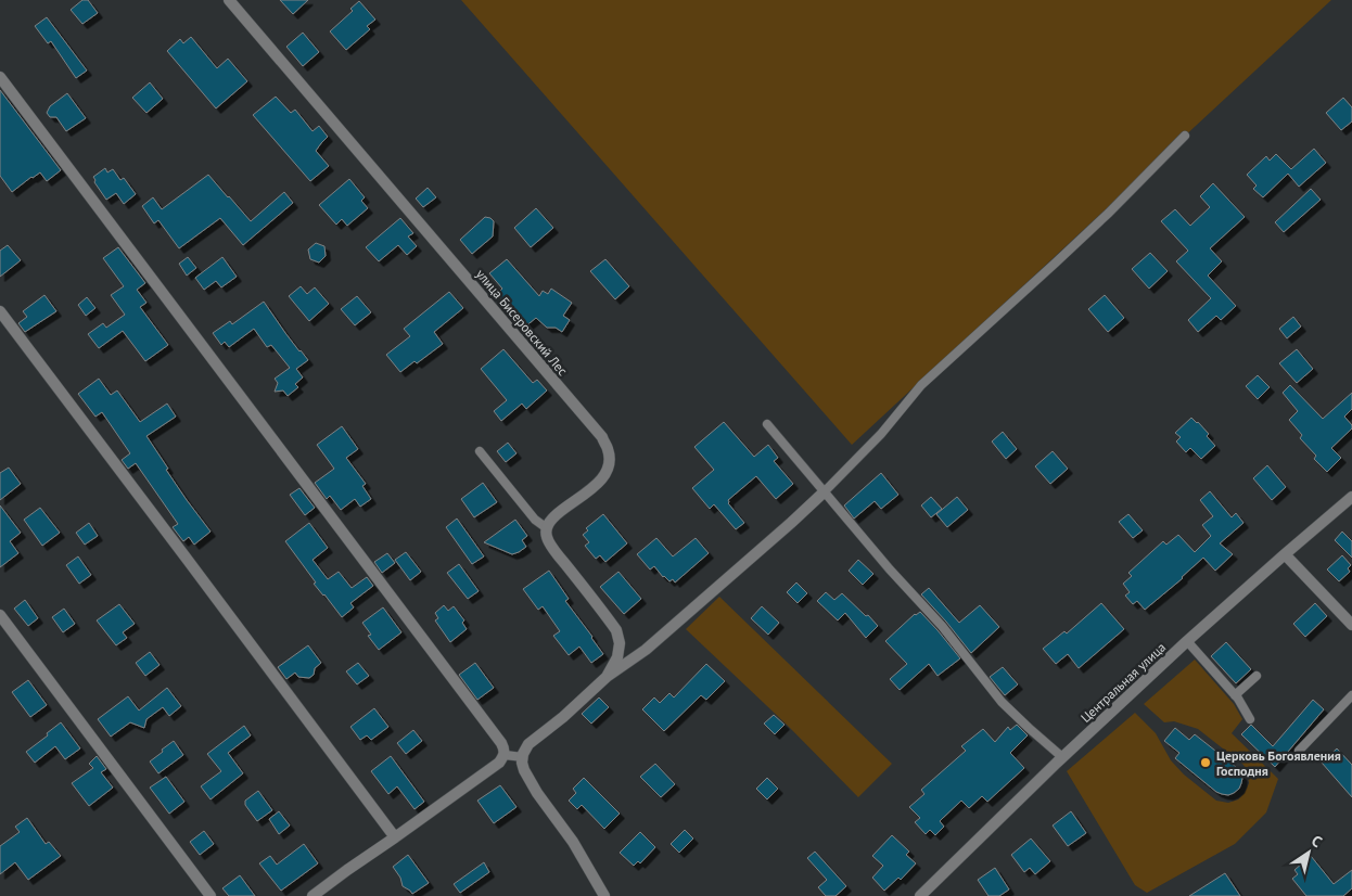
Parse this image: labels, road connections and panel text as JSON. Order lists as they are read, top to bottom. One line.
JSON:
{"streets":{"street":["улица Бисеровский Лес","Центральная улица"]},"places":["Церковь Богоявления Господня"],"north":"top right"}
